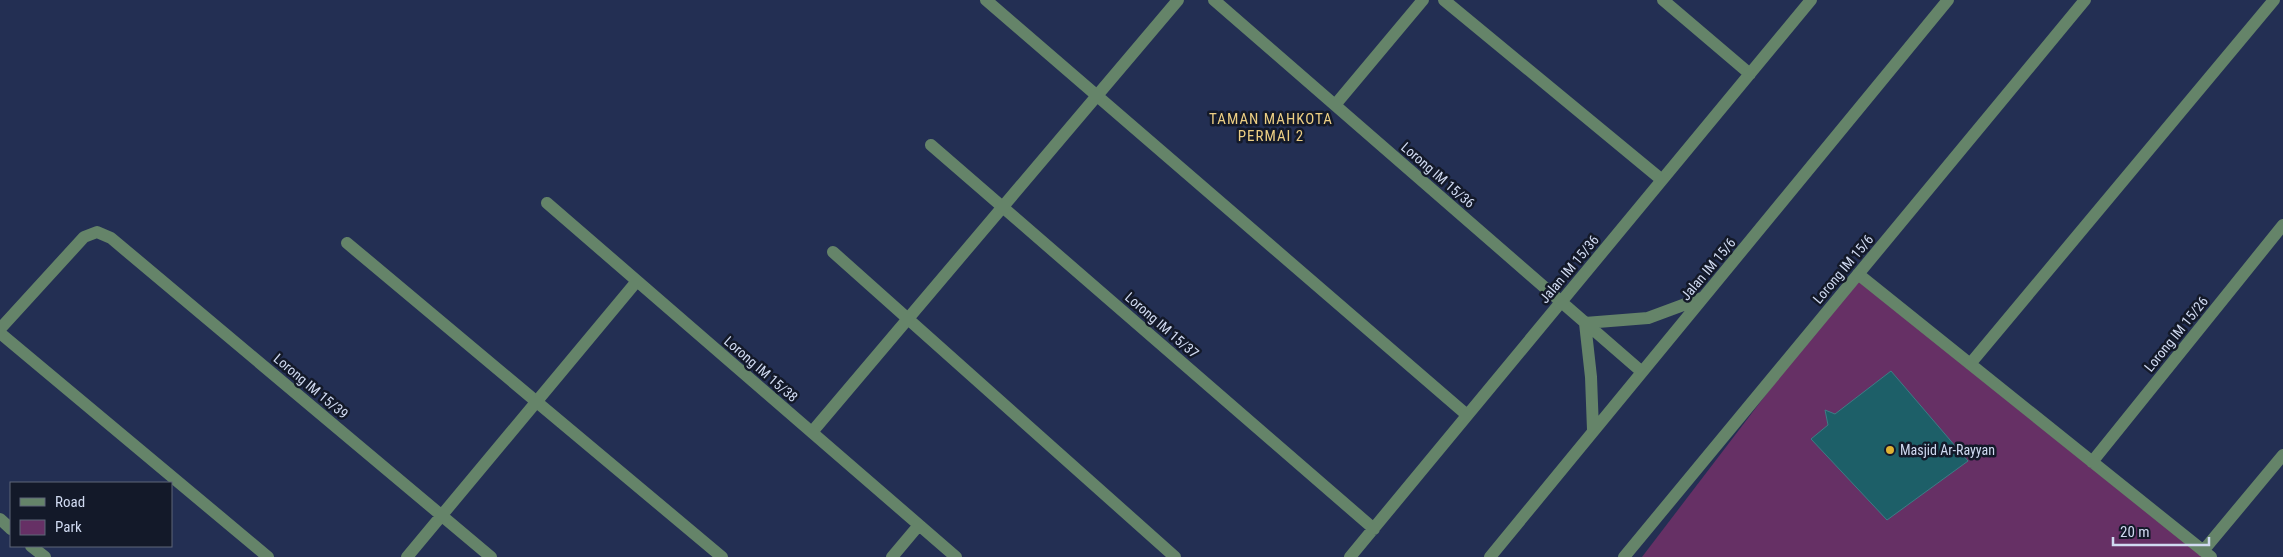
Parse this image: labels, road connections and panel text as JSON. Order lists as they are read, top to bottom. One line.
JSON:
{"streets":{"street":["Lorong IM 15/36","Jalan IM 15/36","Jalan IM 15/6","Lorong IM 15/6","Lorong IM 15/37","Lorong IM 15/26","Lorong IM 15/38","Lorong IM 15/39"]},"crossings":[["Lorong IM 15/36","Jalan IM 15/36"],["Lorong IM 15/36","Jalan IM 15/6"],["Jalan IM 15/36","Lorong IM 15/37"]],"districts":["TAMAN MAHKOTA PERMAI 2"],"places":["Masjid Ar-Rayyan"],"legend":["Road","Park"],"scale_bar":"20 m"}
